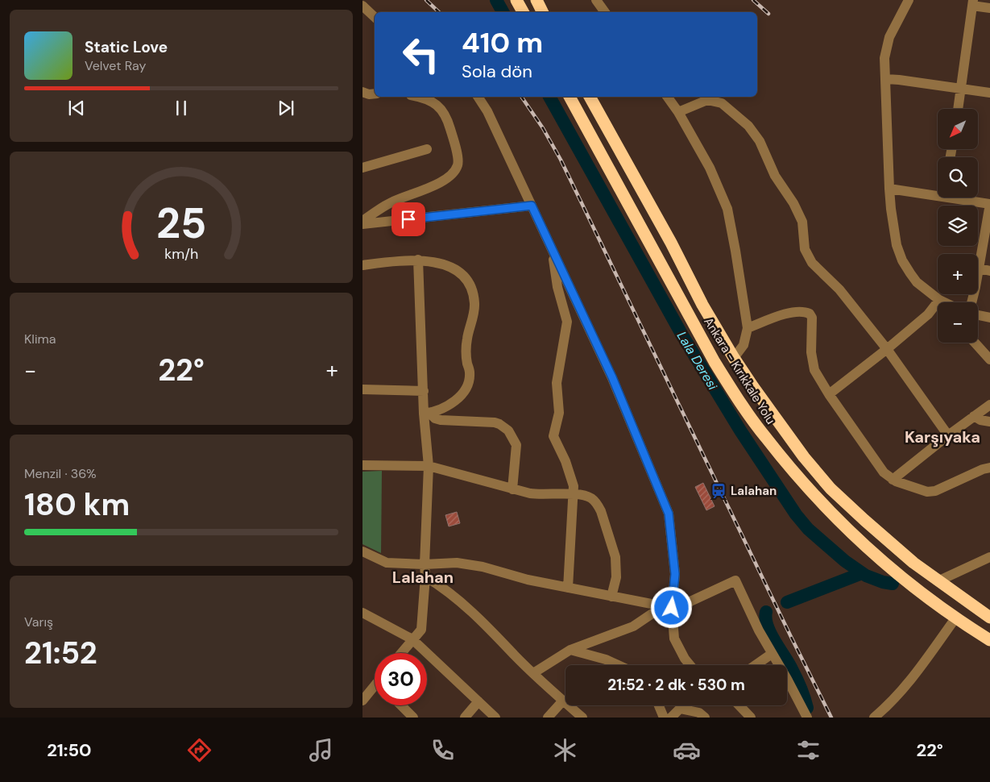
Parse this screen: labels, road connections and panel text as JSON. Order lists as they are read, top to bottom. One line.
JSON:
{"streets":{"highway":["Ankara - Kırıkkale Yolu"]},"districts":["Karşıyaka","Lalahan"],"water":["Lala Deresi"],"places":{"station":["Lalahan"]},"north":"bottom left","page":{"turn":["410 m","Sola dön"],"song":["Static Love","Velvet Ray"],"map_buttons":["+","−"],"tile":["Klima",["Menzil · 36%","180 km"],["Varış","21:52"]],"heat":["−","22°","+"],"limit":"30","trip":"21:52 · 2 dk · 530 m","tabs":["21:50","22°"],"gauge":["25","km/h"]}}
